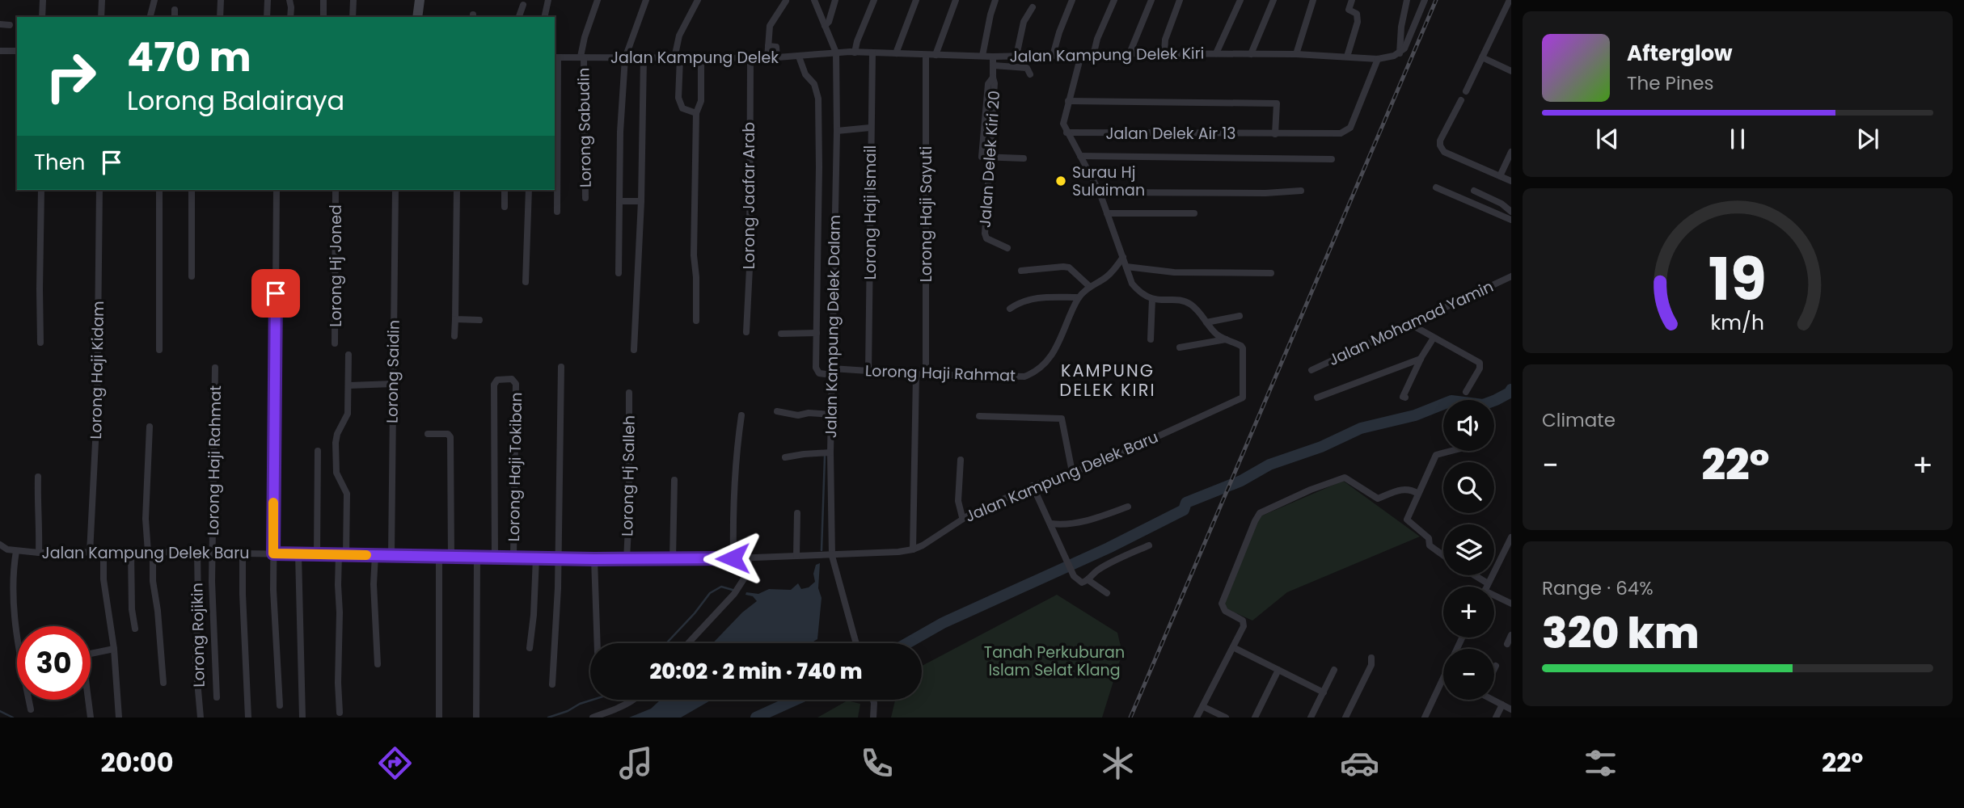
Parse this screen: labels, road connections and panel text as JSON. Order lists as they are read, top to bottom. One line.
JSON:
{"streets":{"street":["Jalan Kampung Delek Kiri","Jalan Kampung Delek","Lorong Sabudin","Jalan Delek Air 13","Jalan Delek Kiri 20","Lorong Jaafar Arab","Lorong Haji Ismail","Lorong Haji Sayuti","Lorong Hj Joned","Jalan Mohamad Yamin","Jalan Kampung Delek Dalam","Lorong Haji Kidam","Lorong Saidin","Lorong Haji Rahmat","Lorong Haji Tokiban","Lorong Hj Salleh","Jalan Kampung Delek Baru","Lorong Rojikin"]},"crossings":[["Jalan Kampung Delek Kiri","Jalan Kampung Delek"],["Jalan Kampung Delek Kiri","Jalan Delek Air 13"],["Jalan Kampung Delek Kiri","Jalan Delek Kiri 20"],["Jalan Kampung Delek Kiri","Lorong Haji Ismail"],["Jalan Kampung Delek Kiri","Lorong Haji Sayuti"],["Jalan Kampung Delek Kiri","Jalan Kampung Delek Dalam"],["Jalan Kampung Delek","Lorong Sabudin"],["Jalan Kampung Delek","Lorong Jaafar Arab"],["Jalan Kampung Delek","Jalan Kampung Delek Dalam"],["Lorong Haji Ismail","Lorong Haji Rahmat"],["Lorong Haji Sayuti","Lorong Haji Rahmat"],["Jalan Kampung Delek Dalam","Lorong Haji Rahmat"],["Jalan Kampung Delek Dalam","Jalan Kampung Delek Baru"],["Lorong Haji Kidam","Jalan Kampung Delek Baru"],["Lorong Saidin","Jalan Kampung Delek Baru"],["Lorong Haji Rahmat","Jalan Kampung Delek Baru"],["Lorong Haji Tokiban","Jalan Kampung Delek Baru"],["Lorong Hj Salleh","Jalan Kampung Delek Baru"],["Jalan Kampung Delek Baru","Lorong Rojikin"]],"districts":["KAMPUNG DELEK KIRI"],"parks":["Tanah Perkuburan Islam Selat Klang"],"places":["Surau Hj Sulaiman"],"page":{"turn":["470 m","Lorong Balairaya"],"song":["Afterglow","The Pines"],"then":"Then","tile":["Climate",["Range · 64%","320 km"]],"map_buttons":["+","−"],"heat":["−","22°","+"],"limit":"30","trip":"20:02 · 2 min · 740 m","tabs":["20:00","22°"],"gauge":["19","km/h"]}}
